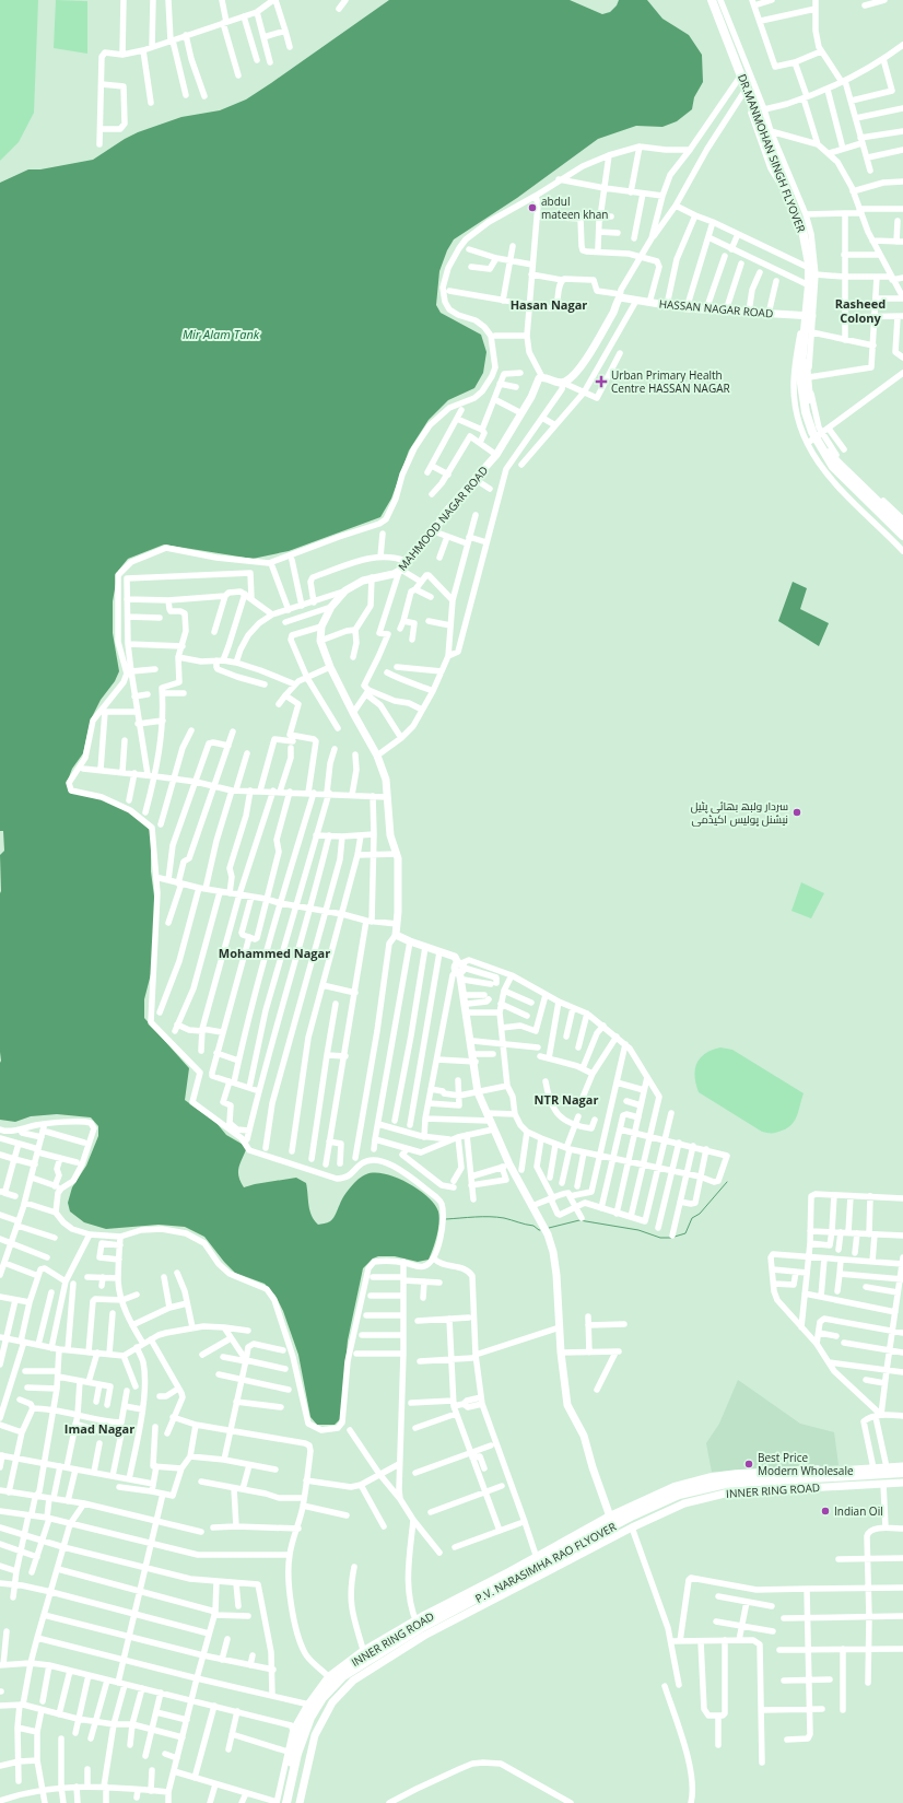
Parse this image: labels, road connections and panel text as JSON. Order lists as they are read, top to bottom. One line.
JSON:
{"streets":{"highway":["DR.MANMOHAN SINGH FLYOVER","P.V. NARASIMHA RAO FLYOVER"],"main road":["HASSAN NAGAR ROAD","MAHMOOD NAGAR ROAD","INNER RING ROAD"]},"crossings":[["INNER RING ROAD","P.V. NARASIMHA RAO FLYOVER"]],"districts":["Rasheed Colony","Hasan Nagar","Mohammed Nagar","NTR Nagar","Imad Nagar"],"water":["Mir Alam Tank"],"places":{"other":["abdul mateen khan","سردار ولبھ بھائی پٹیل نیشنل پولیس اکیڈمی","Best Price Modern Wholesale","Indian Oil"],"health":["Urban Primary Health Centre HASSAN NAGAR"]}}
